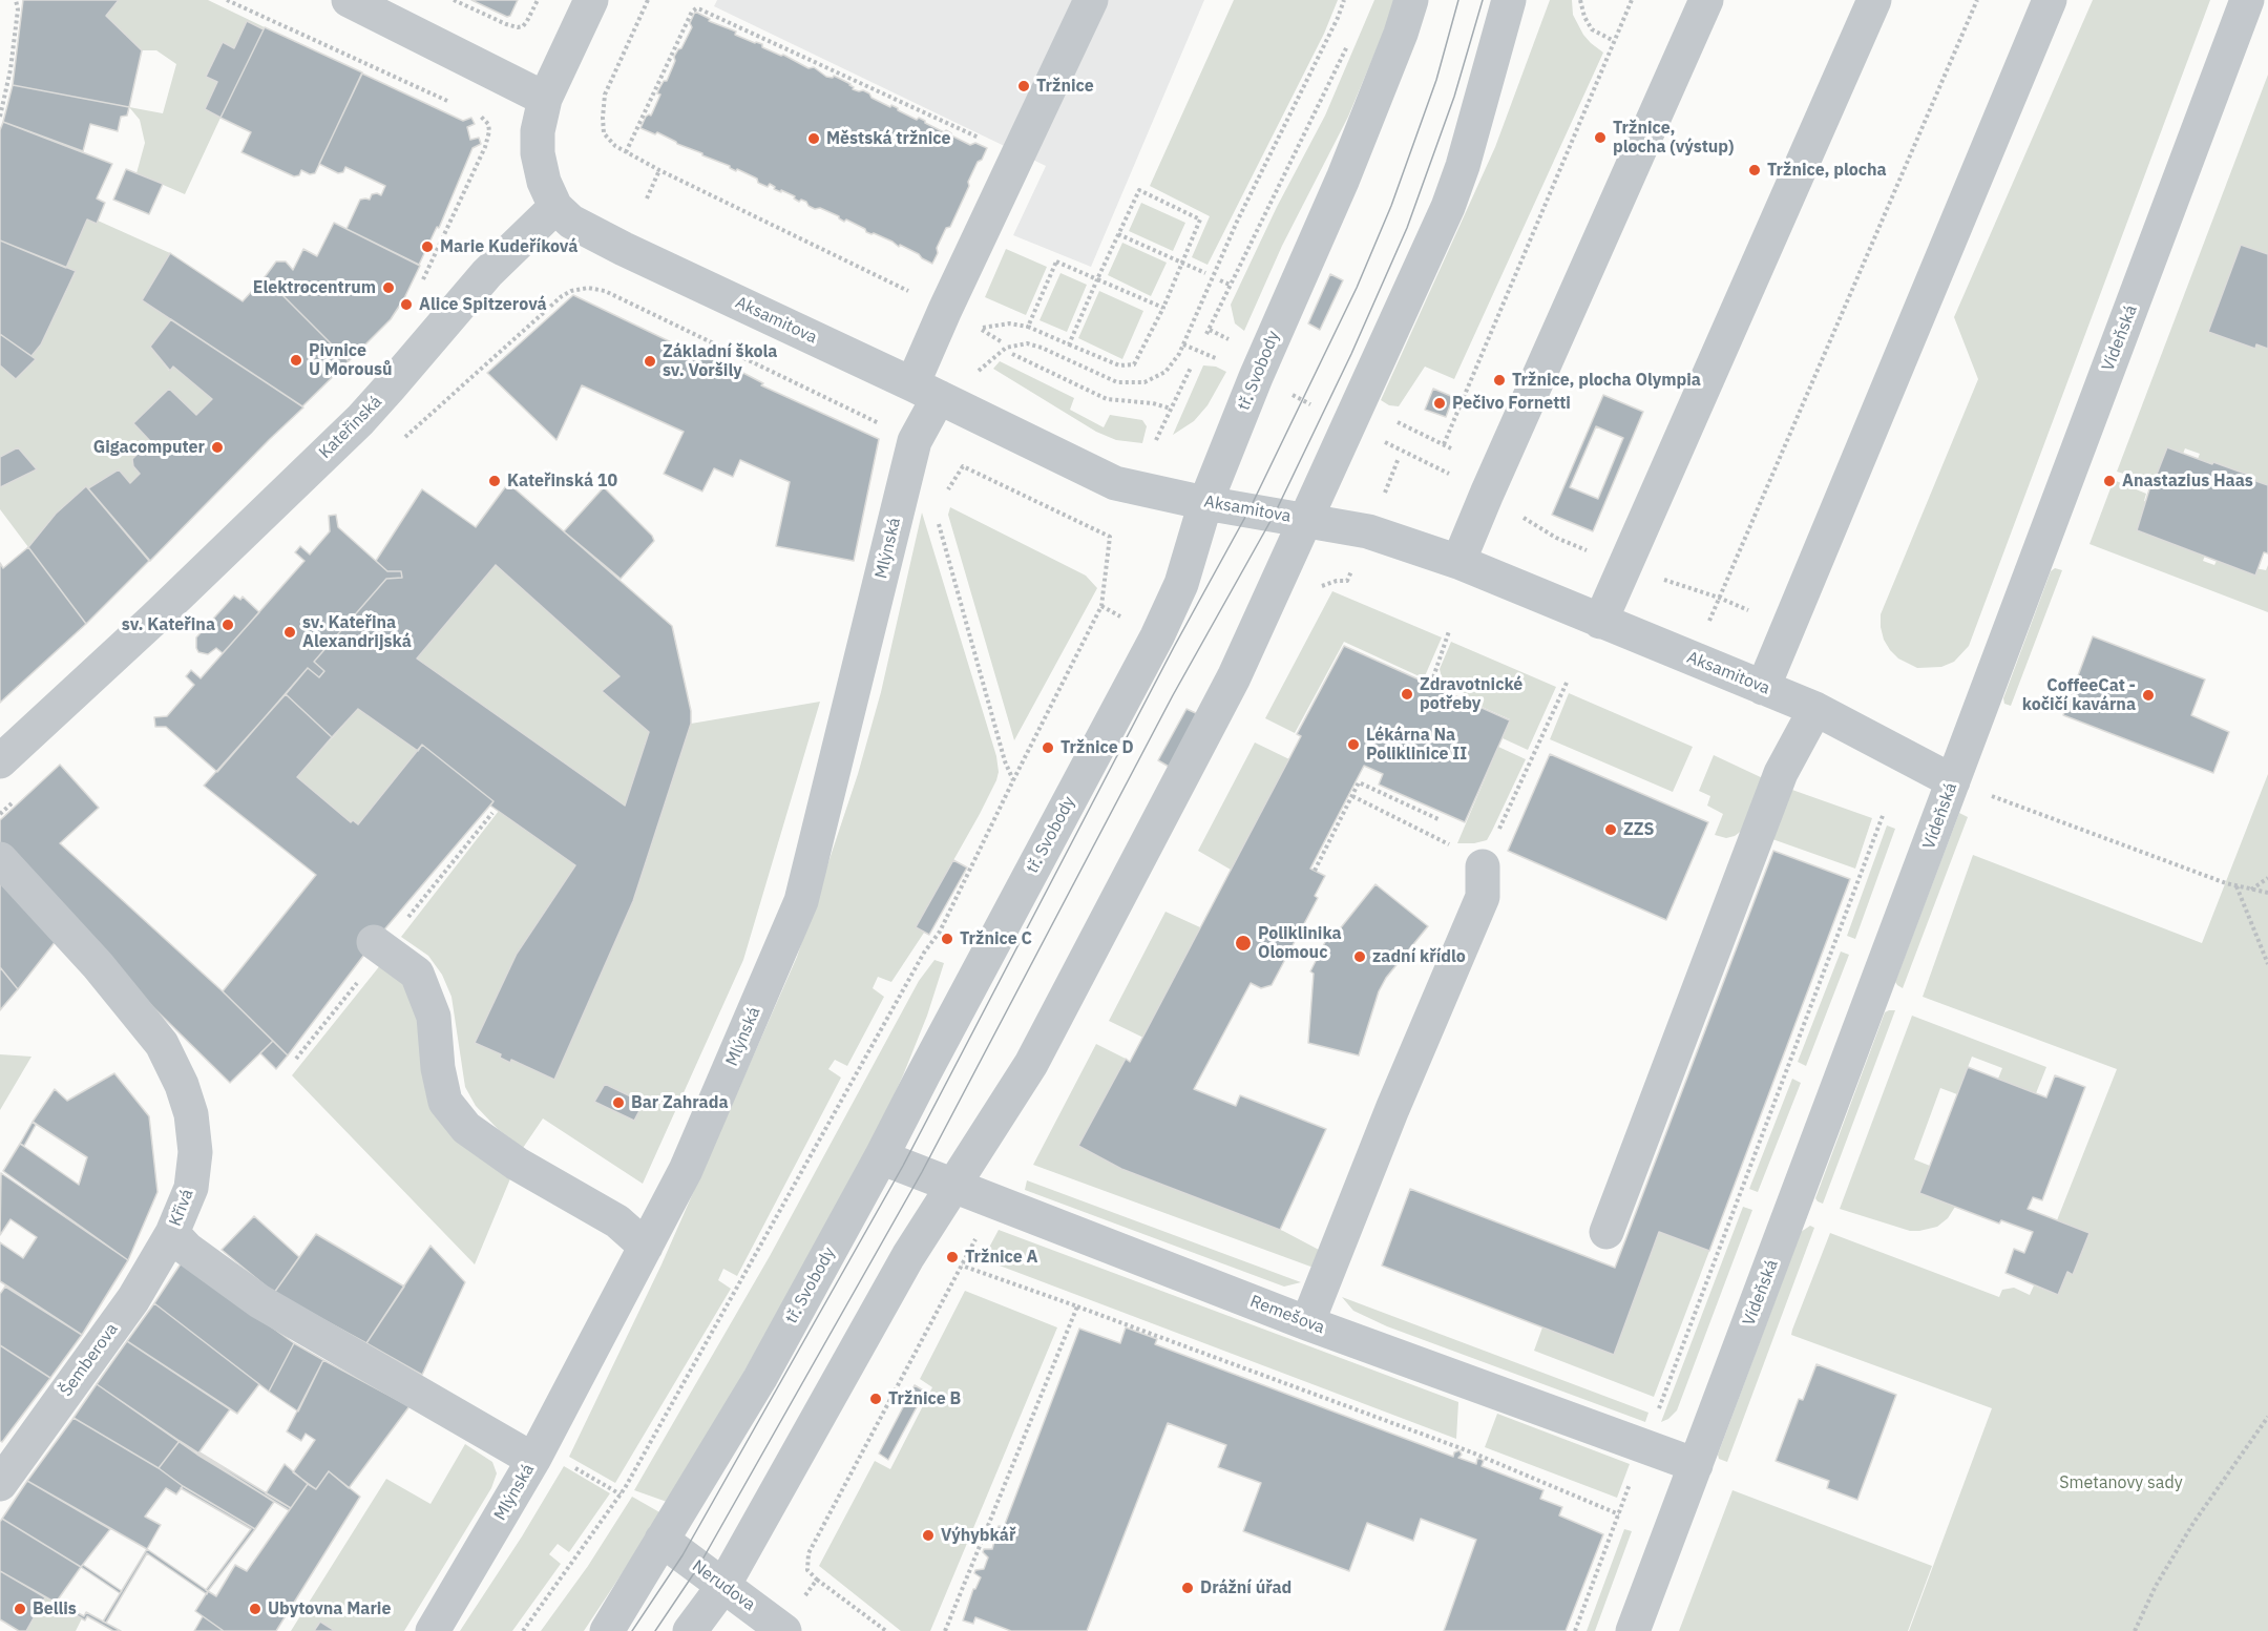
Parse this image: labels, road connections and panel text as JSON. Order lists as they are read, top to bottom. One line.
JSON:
{"streets":{"street":["Aksamitova","Vídeňská","tř. Svobody","Kateřinská","Mlýnská","Křivá","Remešova","Šemberova","Nerudova"]},"crossings":[["Aksamitova","Vídeňská"],["Aksamitova","tř. Svobody"],["Aksamitova","Kateřinská"],["Aksamitova","Mlýnská"],["Vídeňská","Remešova"],["tř. Svobody","Remešova"],["tř. Svobody","Nerudova"],["Mlýnská","Křivá"],["Křivá","Šemberova"]],"parks":["Smetanovy sady"],"places":["Tržnice","Tržnice, plocha (výstup)","Městská tržnice","Tržnice, plocha","Marie Kudeříková","Elektrocentrum","Alice Spitzerová","Pivnice U Morousů","Základní škola sv. Voršily","Tržnice, plocha Olympia","Pečivo Fornetti","Gigacomputer","Kateřinská 10","Anastazius Haas","sv. Kateřina","sv. Kateřina Alexandrijská","Zdravotnické potřeby","CoffeeCat - kočičí kavárna","Lékárna Na Poliklinice II","Tržnice D","ZZS","Tržnice C","Poliklinika Olomouc","zadní křídlo","Bar Zahrada","Tržnice A","Tržnice B","Výhybkář","Drážní úřad","Bellis","Ubytovna Marie"]}
